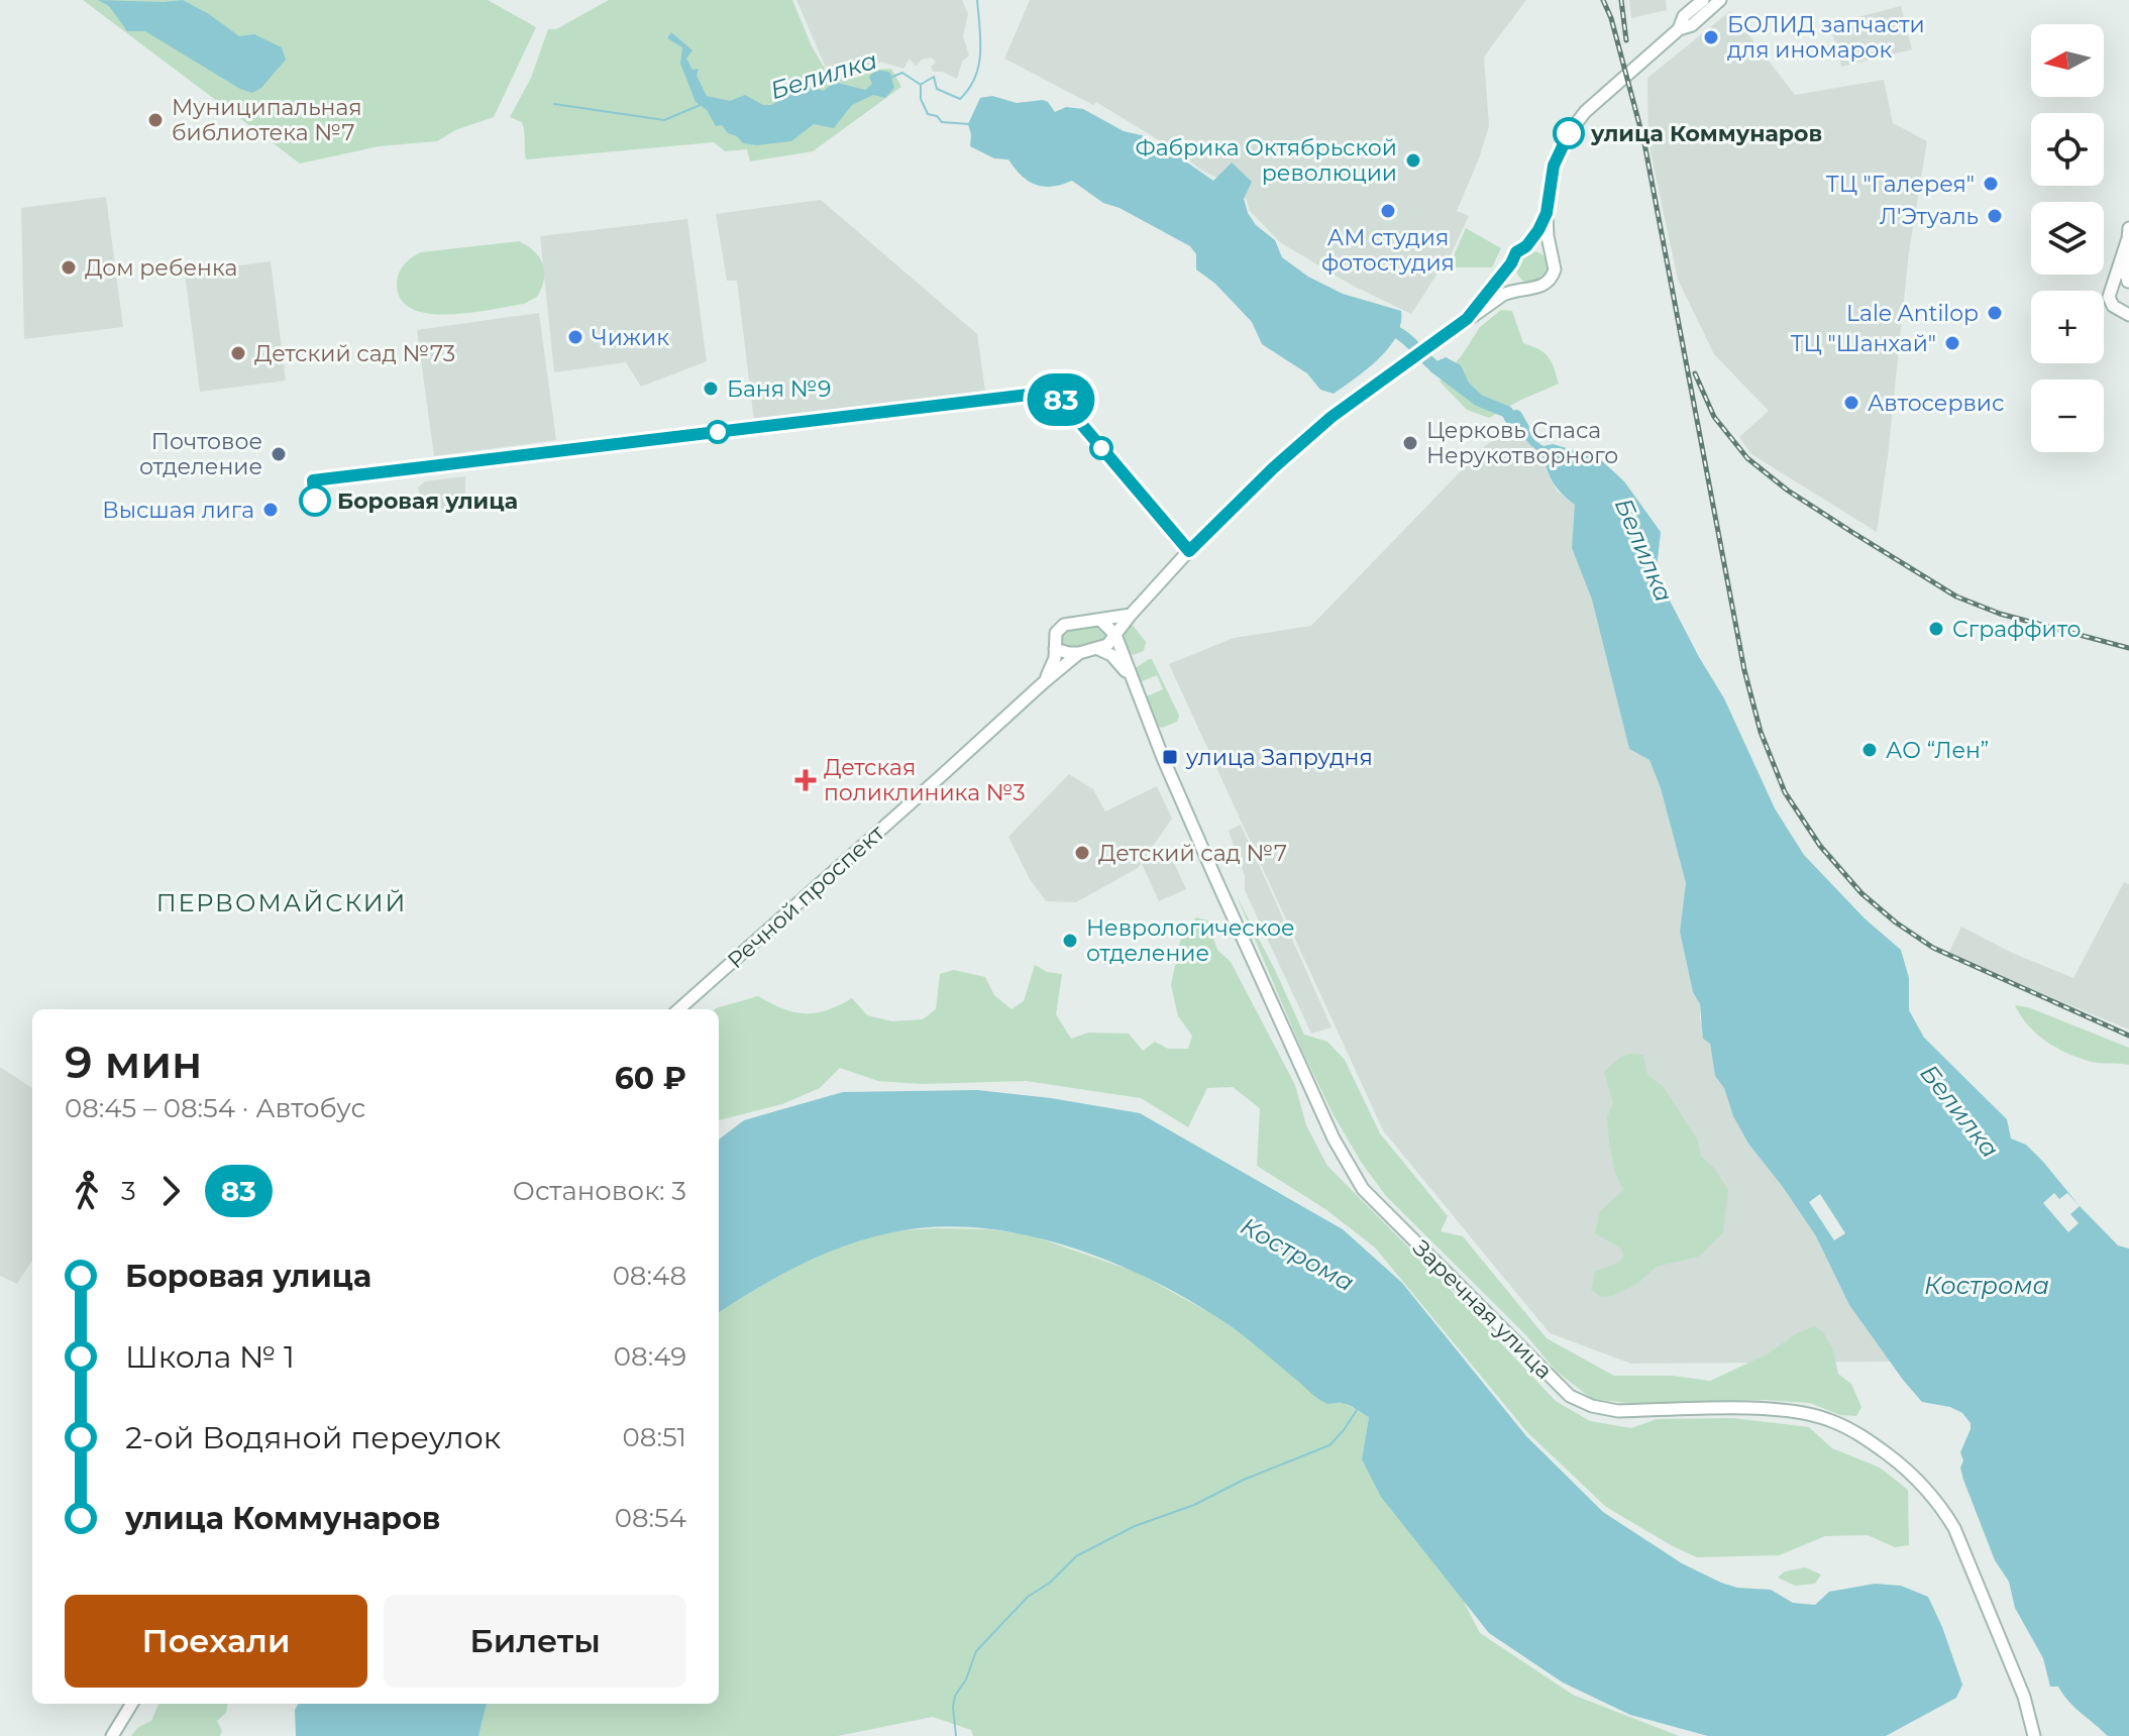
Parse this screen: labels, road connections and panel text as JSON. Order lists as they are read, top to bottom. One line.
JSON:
{"streets":{"street":["Речной проспект","Заречная улица"]},"districts":["ПЕРВОМАЙСКИЙ"],"water":["Белилка","Кострома"],"places":{"other":["БОЛИД запчасти для иномарок","Муниципальная библиотека №7","улица Коммунаров","Фабрика Октябрьской революции","ТЦ \"Галерея\"","АМ студия фотостудия","Л'Этуаль","Дом ребенка","Lale Antilop","Чижик","ТЦ \"Шанхай\"","Детский сад №73","Баня №9","Автосервис","Церковь Спаса Нерукотворного","Почтовое отделение","Боровая улица","Высшая лига","Сграффито","АО “Лен”","Детский сад №7","Неврологическое отделение"],"transit":["улица Запрудня"],"health":["Детская поликлиника №3"]},"lines":["bus line 83"],"north":"left","page":{"on_map":"83","map_buttons":["+","−"],"heading":["9 мин","08:45 – 08:54 · Автобус","60 ₽"],"legs":["3","83","Остановок: 3"],"list":[{"name":"Боровая улица","value":"08:48"},{"name":"Школа № 1","value":"08:49"},{"name":"2-ой Водяной переулок","value":"08:51"},{"name":"улица Коммунаров","value":"08:54"}],"buttons":["Поехали","Билеты"]}}
